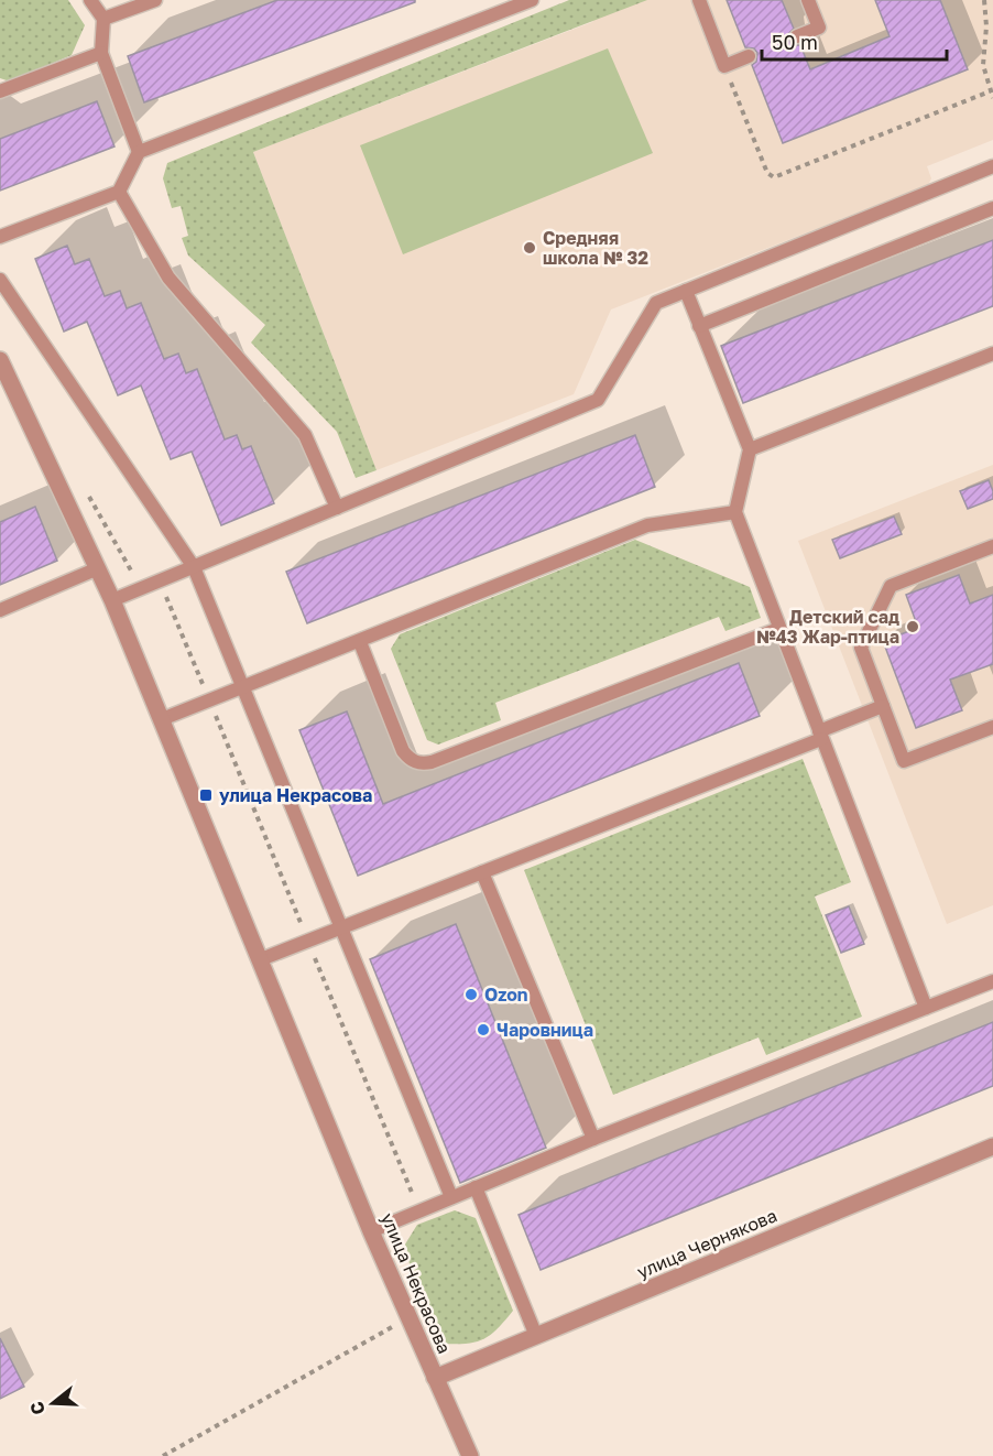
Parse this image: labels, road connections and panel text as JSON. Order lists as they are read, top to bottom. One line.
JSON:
{"streets":{"street":["улица Чернякова","улица Некрасова"]},"crossings":[["улица Чернякова","улица Некрасова"]],"places":{"other":["Средняя школа № 32","Детский сад №43 Жар-птица","Ozon","Чаровница"],"transit":["улица Некрасова"]},"scale_bar":"50 m","north":"left"}
